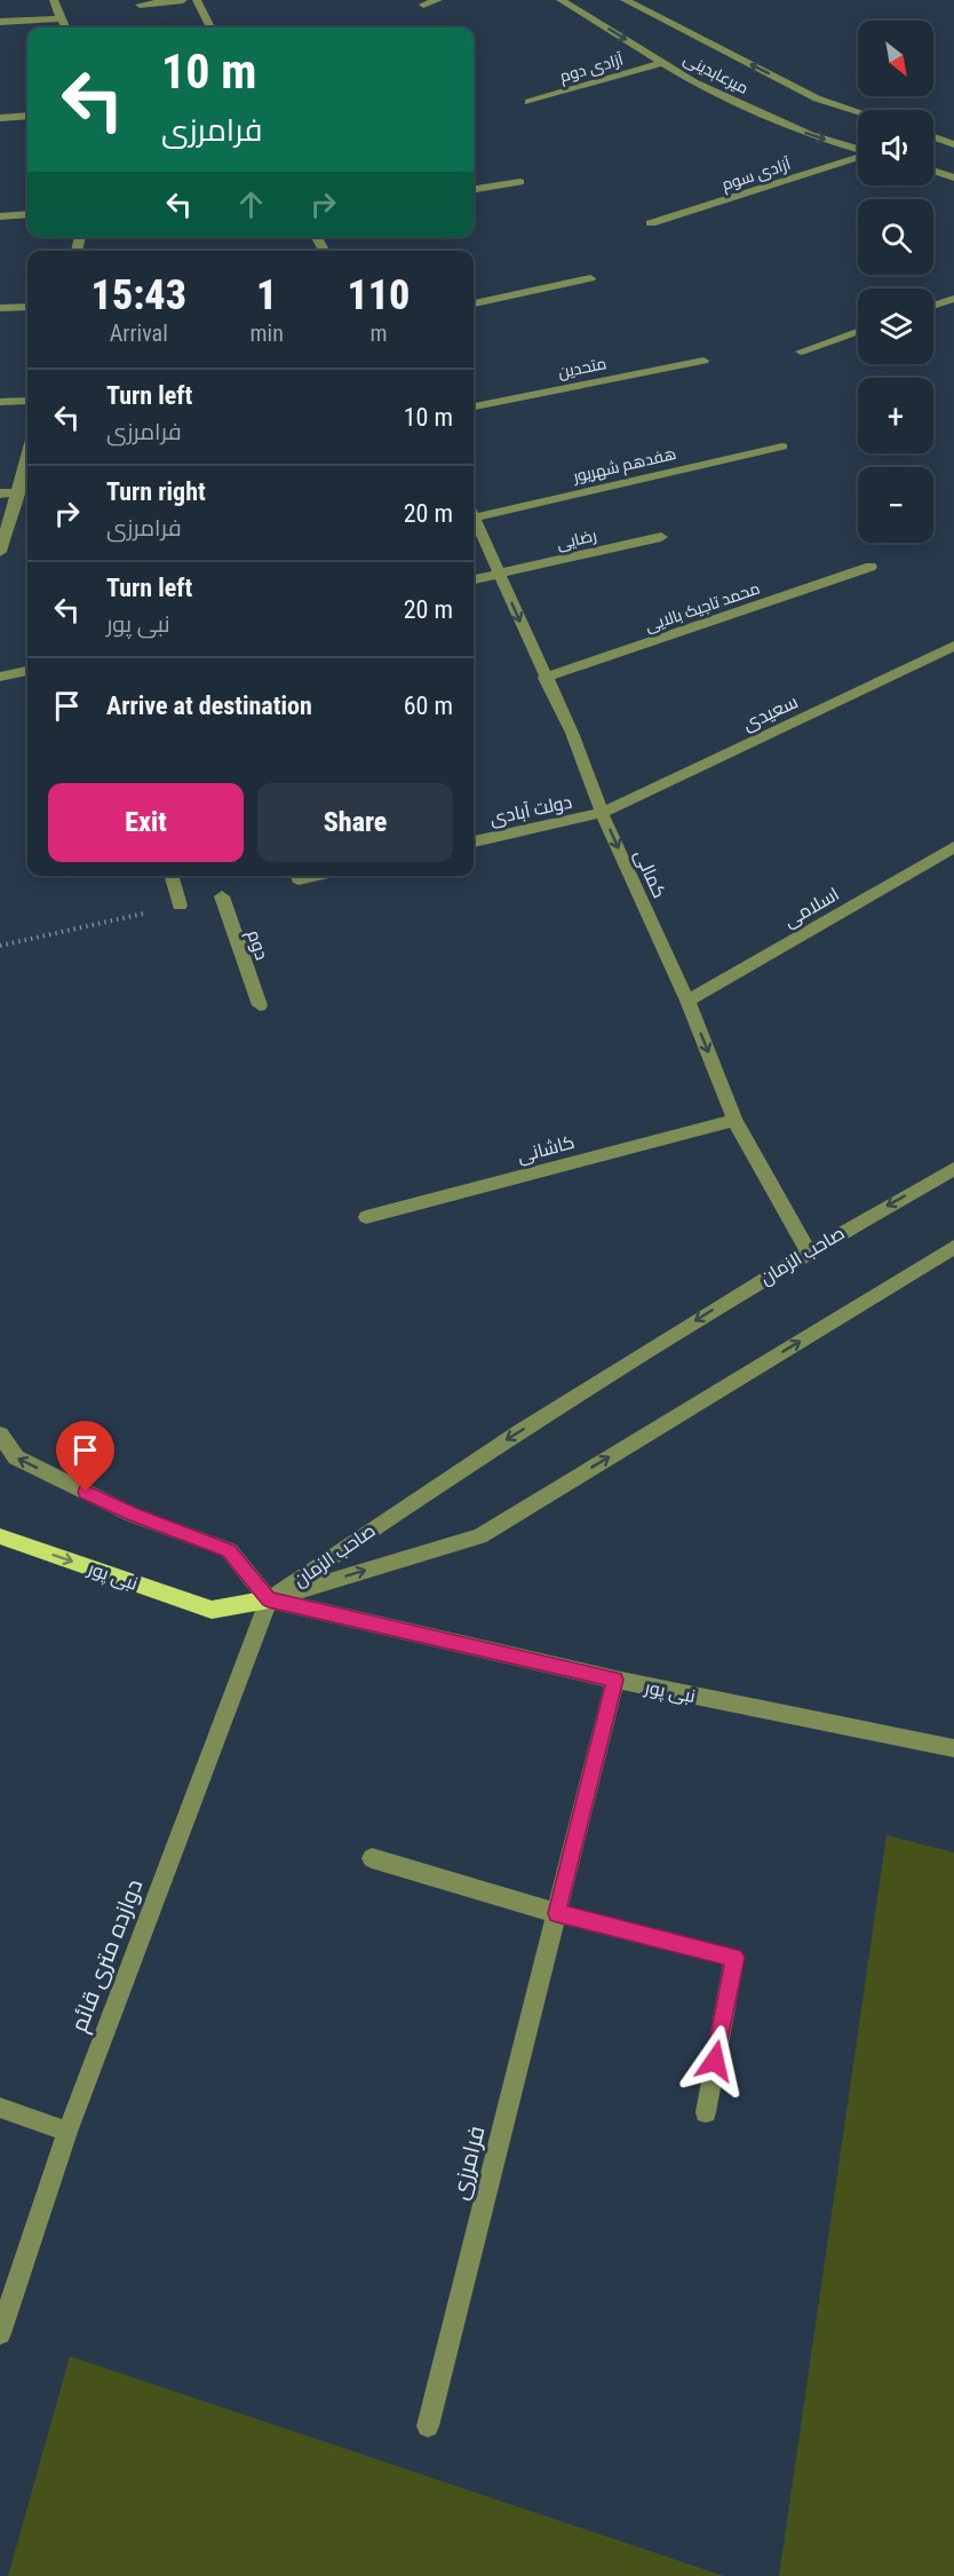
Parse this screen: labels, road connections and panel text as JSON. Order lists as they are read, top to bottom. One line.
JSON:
{"streets":{"main road":["نبی پور"],"street":["آزادی دوم","میرعابدینی","آزادی سوم","متحدین","هفدهم شهریور","رضایی","محمد تاجیک بالایی","سعیدی","دولت آبادی","کمالی","اسلامی","دوم","کاشانی","صاحب الزمان","دوازده متری قائم","فرامرزی"]},"crossings":[["آزادی دوم","میرعابدینی"],["رضایی","کمالی"],["محمد تاجیک بالایی","کمالی"],["سعیدی","دولت آبادی"],["سعیدی","کمالی"],["دولت آبادی","کمالی"],["کمالی","اسلامی"],["کمالی","کاشانی"],["کمالی","صاحب الزمان"],["صاحب الزمان","نبی پور"],["صاحب الزمان","دوازده متری قائم"],["نبی پور","دوازده متری قائم"],["نبی پور","فرامرزی"]],"one_way":["کمالی"],"north":"bottom right","page":{"map_buttons":["+","−"],"turn":["10 m","فرامرزی"],"eta":["15:43","Arrival","1","min","110","m"],"list":[{"name":"Turn left","note":"فرامرزی","value":"10 m"},{"name":"Turn right","note":"فرامرزی","value":"20 m"},{"name":"Turn left","note":"نبی پور","value":"20 m"},{"name":"Arrive at destination","value":"60 m"}],"buttons":["Exit","Share"]}}
